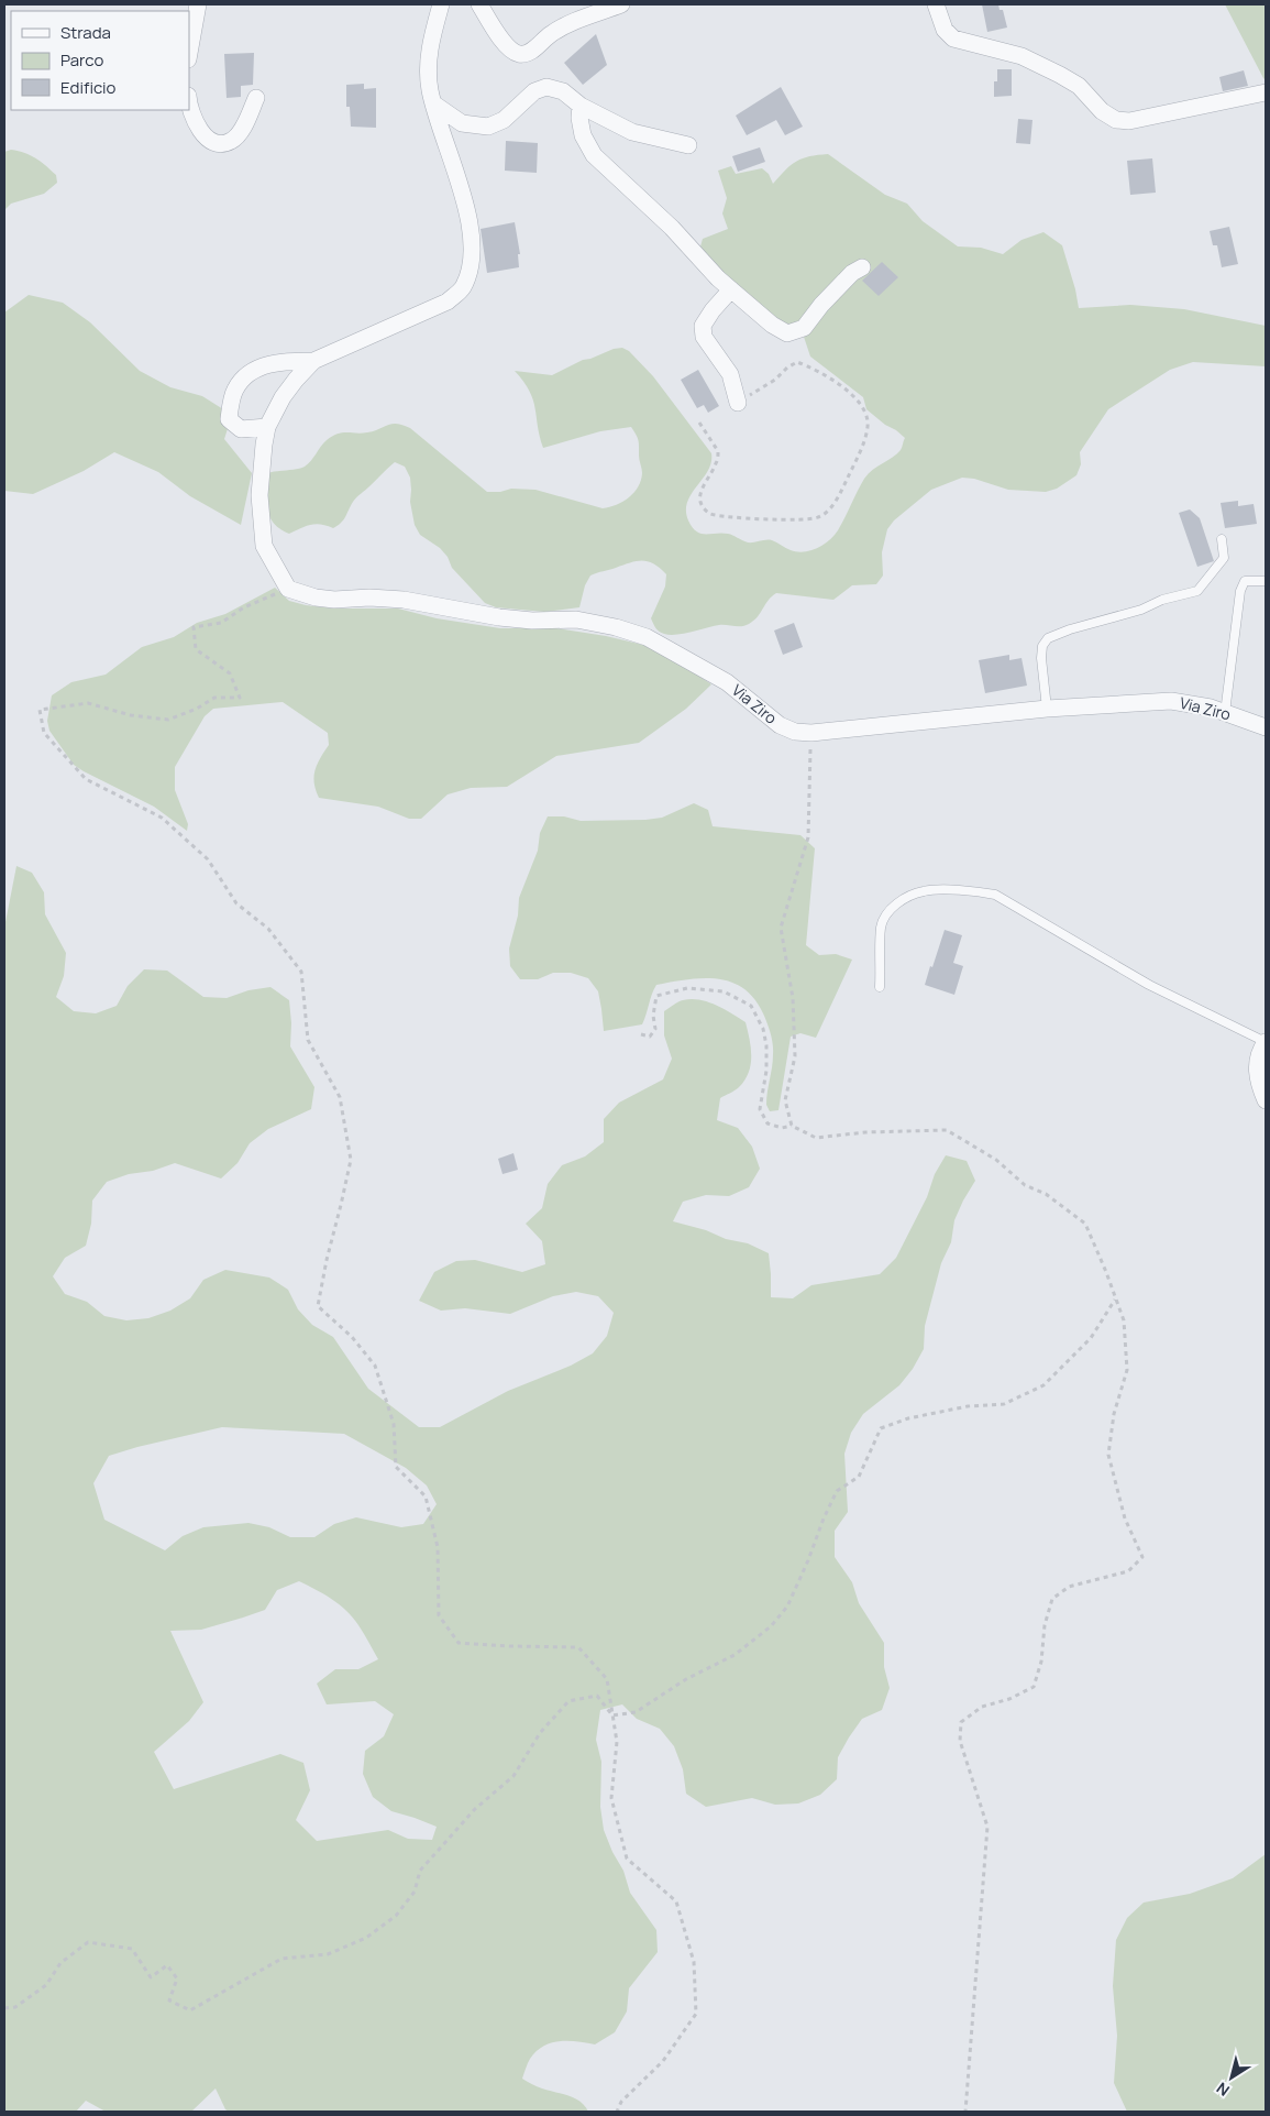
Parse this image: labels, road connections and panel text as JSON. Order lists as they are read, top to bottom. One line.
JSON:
{"streets":{"street":["Via Ziro"]},"legend":["Strada","Parco","Edificio"],"north":"bottom left"}
